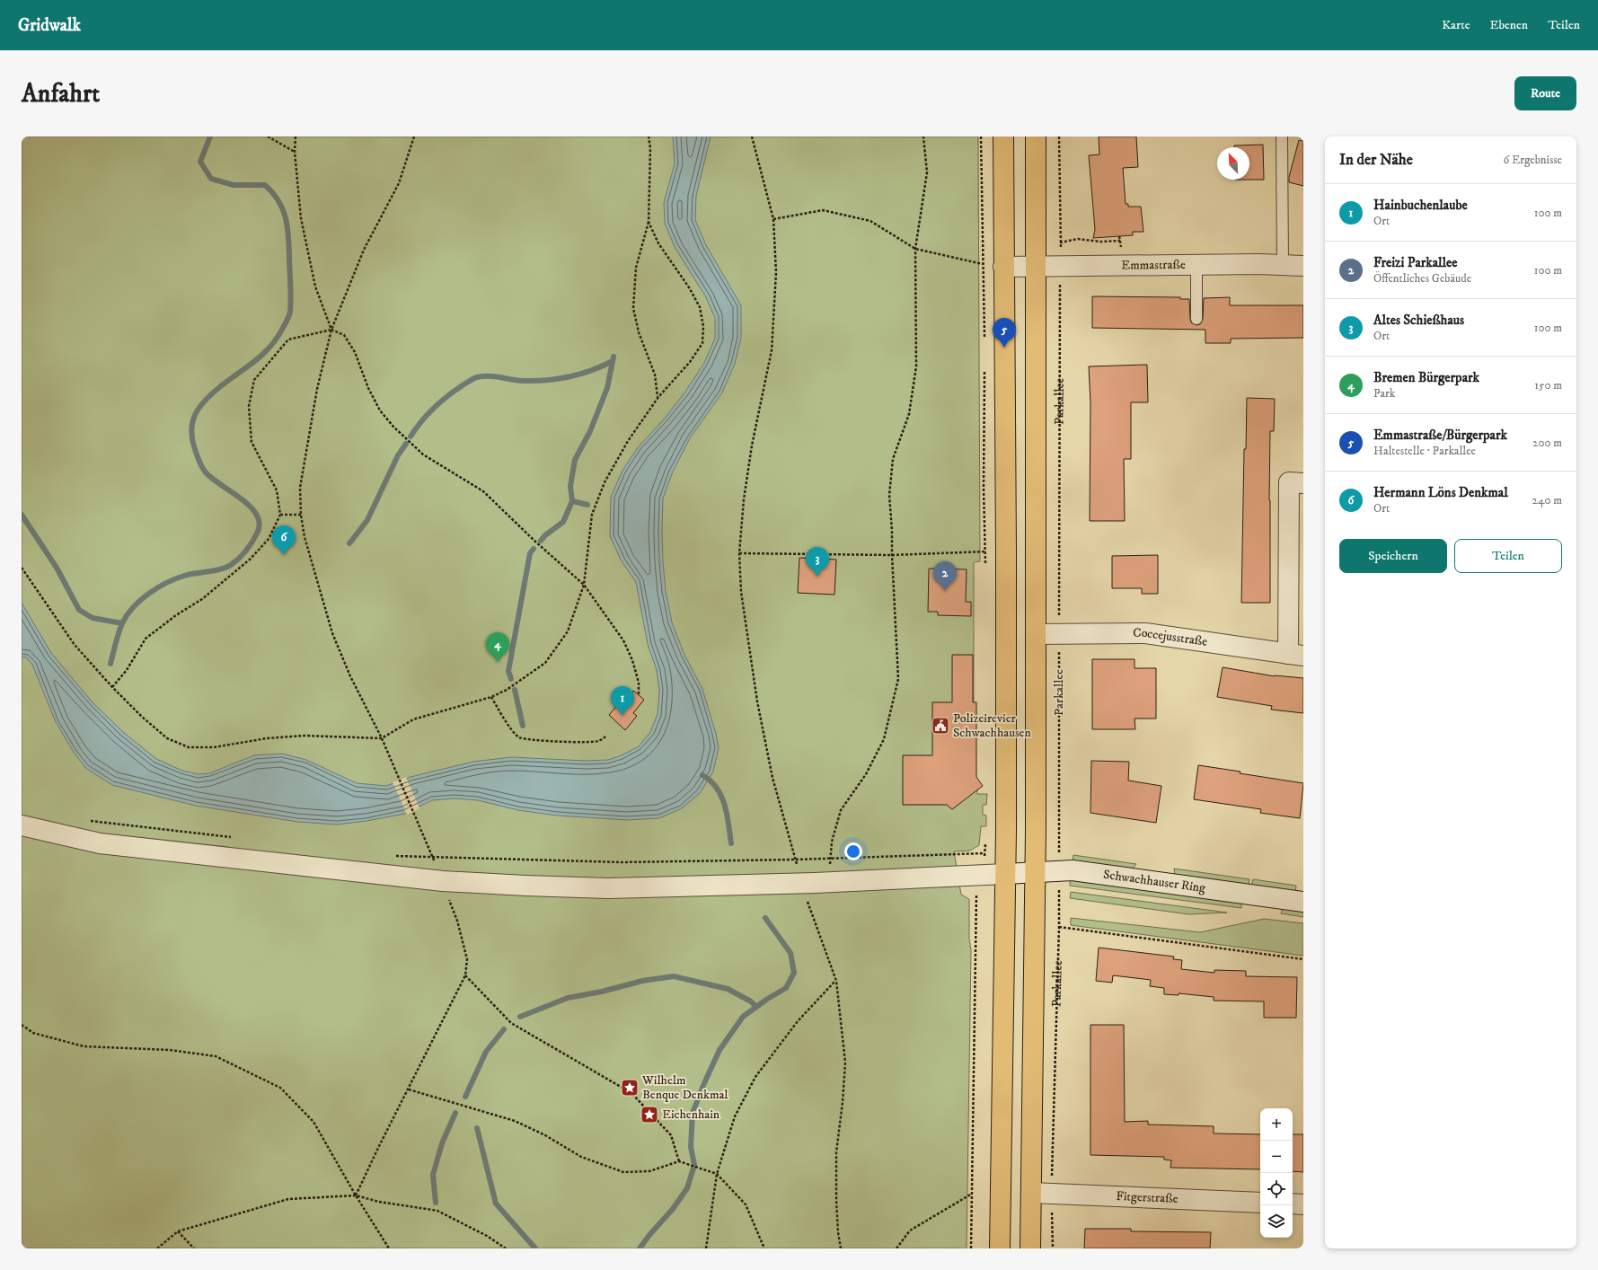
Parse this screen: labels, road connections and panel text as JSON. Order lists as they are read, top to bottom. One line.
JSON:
{"streets":{"main road":["Parkallee"],"street":["Emmastraße","Coccejusstraße","Schwachhauser Ring","Fitgerstraße"]},"crossings":[["Emmastraße","Parkallee"],["Parkallee","Coccejusstraße"],["Parkallee","Schwachhauser Ring"],["Parkallee","Fitgerstraße"]],"places":{"public building":["Polizeirevier Schwachhausen"],"place":["Wilhelm Benque Denkmal","Eichenhain"]},"north":"top left","page":{"header":"Gridwalk","nav":["Karte","Ebenen","Teilen"],"buttons":["Route",["Speichern","Teilen"]],"title":"Anfahrt","heading":["In der Nähe","6 Ergebnisse"],"list":[{"mark":"1","name":"Hainbuchenlaube","note":"Ort","value":"100 m"},{"mark":"2","name":"Freizi Parkallee","note":"Öffentliches Gebäude","value":"100 m"},{"mark":"3","name":"Altes Schießhaus","note":"Ort","value":"100 m"},{"mark":"4","name":"Bremen Bürgerpark","note":"Park","value":"150 m"},{"mark":"5","name":"Emmastraße/Bürgerpark","note":"Haltestelle · Parkallee","value":"200 m"},{"mark":"6","name":"Hermann Löns Denkmal","note":"Ort","value":"240 m"}],"pins":["5","6","3","2","4","1"],"map_buttons":["+","−"]}}
